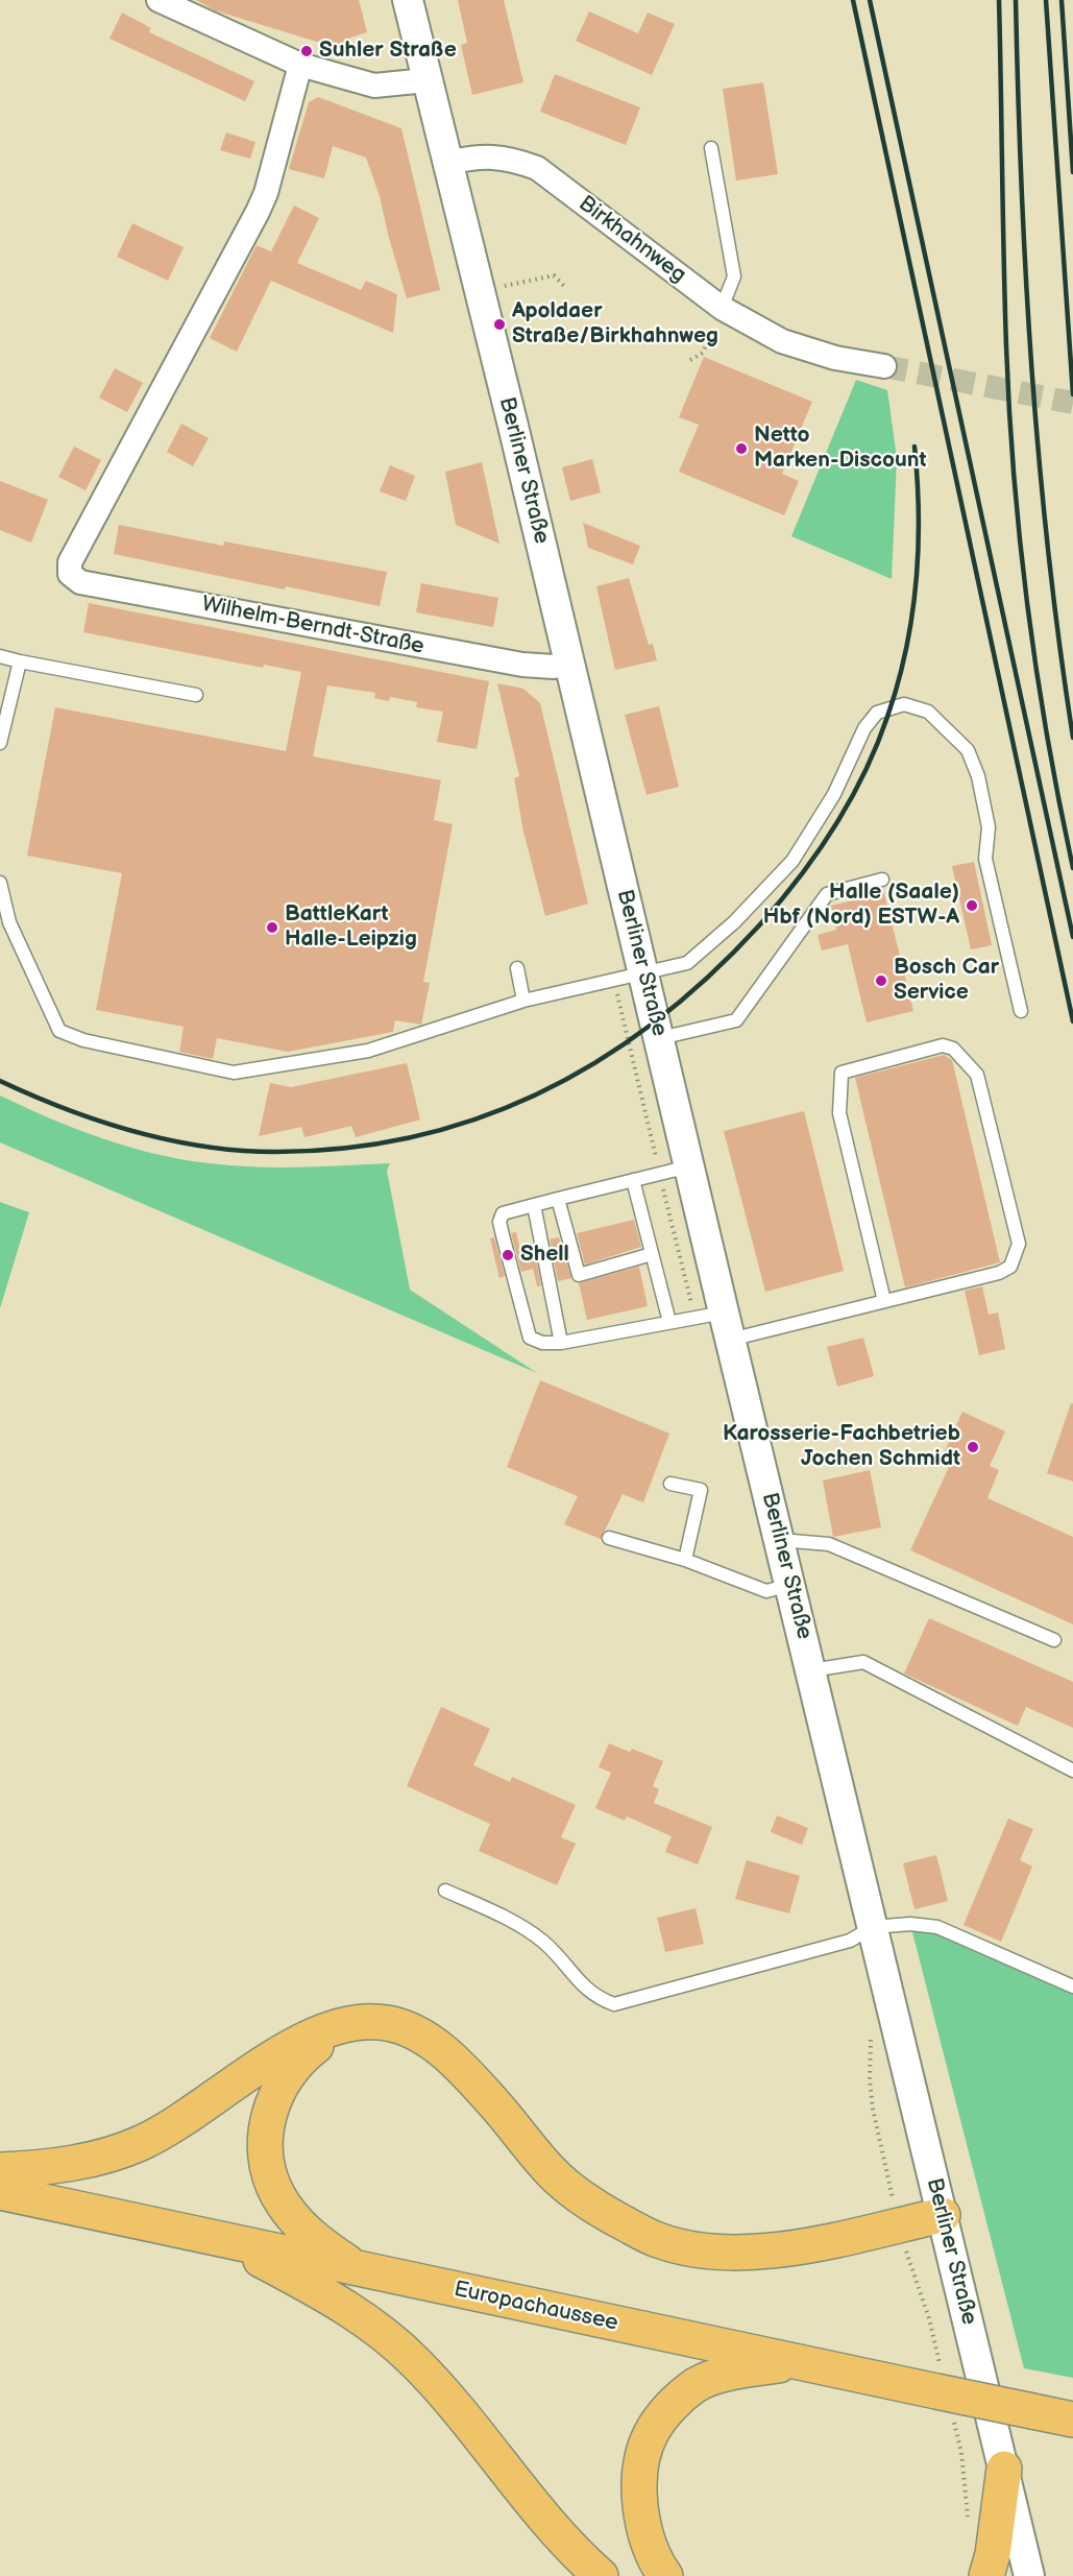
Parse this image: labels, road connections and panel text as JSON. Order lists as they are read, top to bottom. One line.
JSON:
{"streets":{"main road":["Europachaussee"],"street":["Birkhahnweg","Berliner Straße","Wilhelm-Berndt-Straße"]},"crossings":[["Birkhahnweg","Berliner Straße"],["Berliner Straße","Wilhelm-Berndt-Straße"]],"places":["Suhler Straße","Apoldaer Straße/Birkhahnweg","Netto Marken-Discount","Halle (Saale) Hbf (Nord) ESTW-A","BattleKart Halle-Leipzig","Bosch Car Service","Shell","Karosserie-Fachbetrieb Jochen Schmidt"]}
